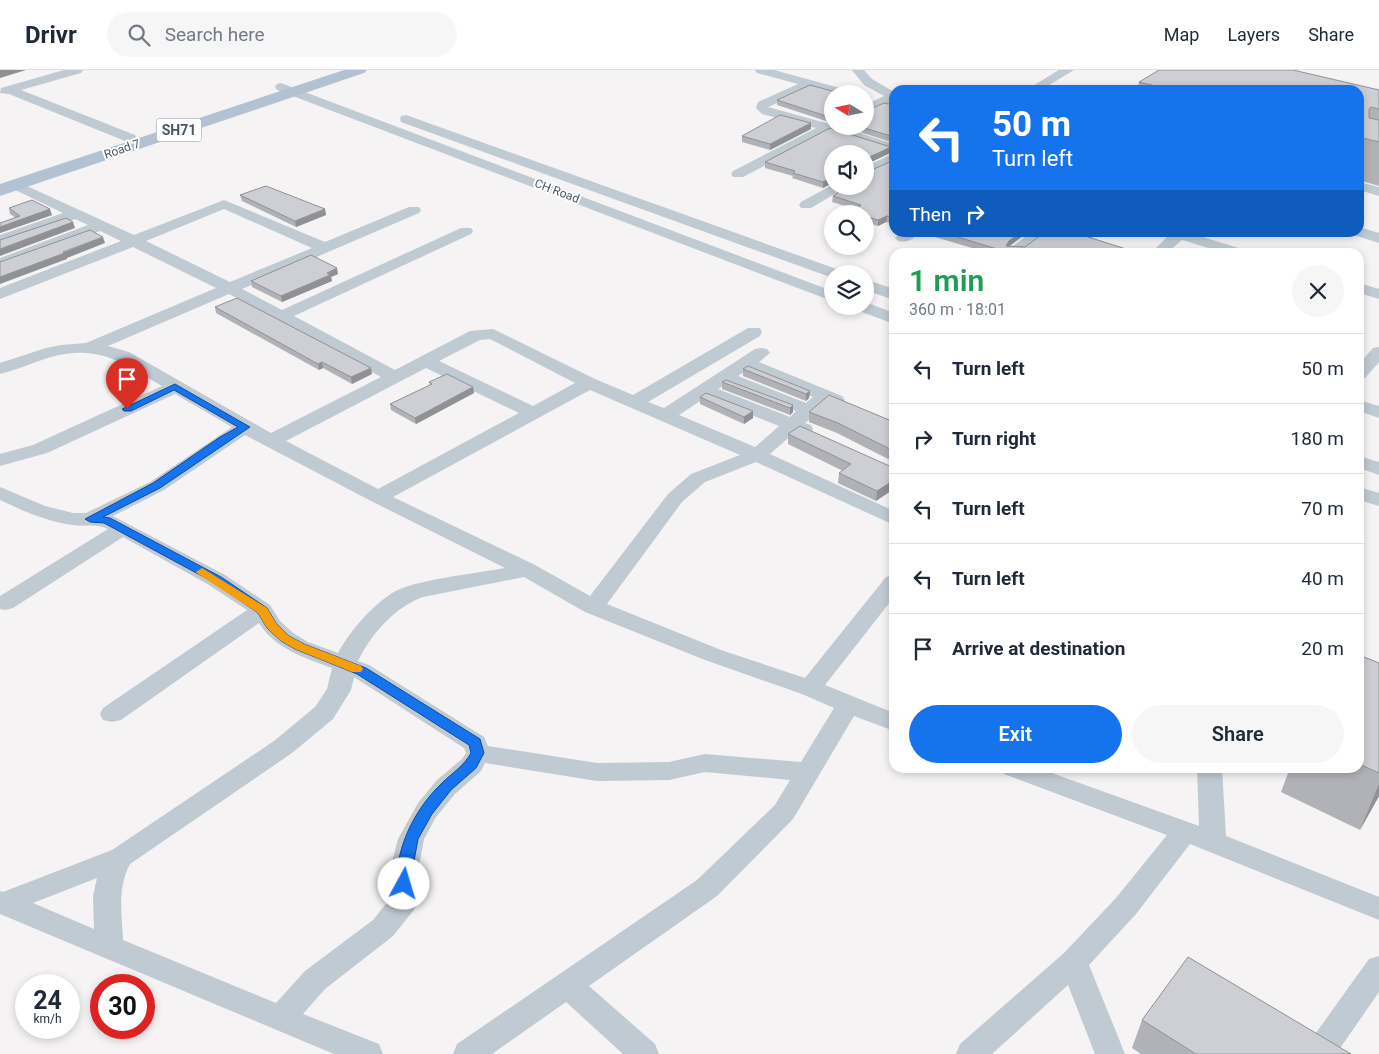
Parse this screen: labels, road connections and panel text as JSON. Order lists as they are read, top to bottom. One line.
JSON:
{"streets":{"main road":["SH71","Road 7"],"street":["CH Road"]},"crossings":[["Road 7","CH Road"]],"north":"left","page":{"header":"Drivr","search":"Search here","nav":["Map","Layers","Share"],"turn":["50 m","Turn left"],"then":"Then","heading":["1 min","360 m · 18:01"],"list":[{"name":"Turn left","value":"50 m"},{"name":"Turn right","value":"180 m"},{"name":"Turn left","value":"70 m"},{"name":"Turn left","value":"40 m"},{"name":"Arrive at destination","value":"20 m"}],"buttons":["Exit","Share"],"speed":"24 km/h","limit":"30"}}
